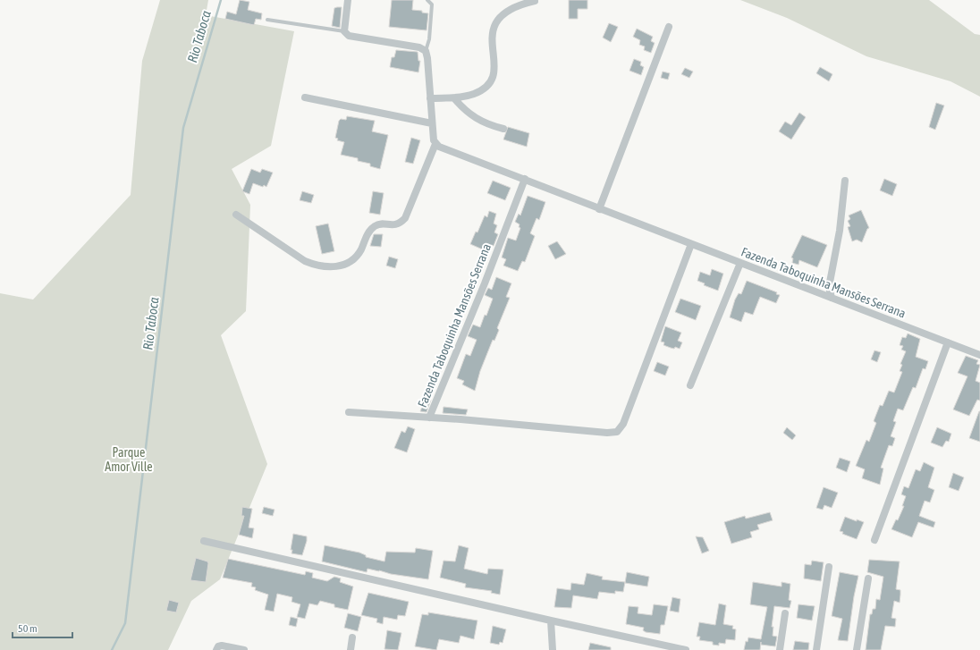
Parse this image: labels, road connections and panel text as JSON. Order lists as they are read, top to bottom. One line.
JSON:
{"streets":{"street":["Fazenda Taboquinha Mansões Serrana"]},"water":["Rio Taboca"],"parks":["Parque Amor Ville"],"scale_bar":"50 m"}
